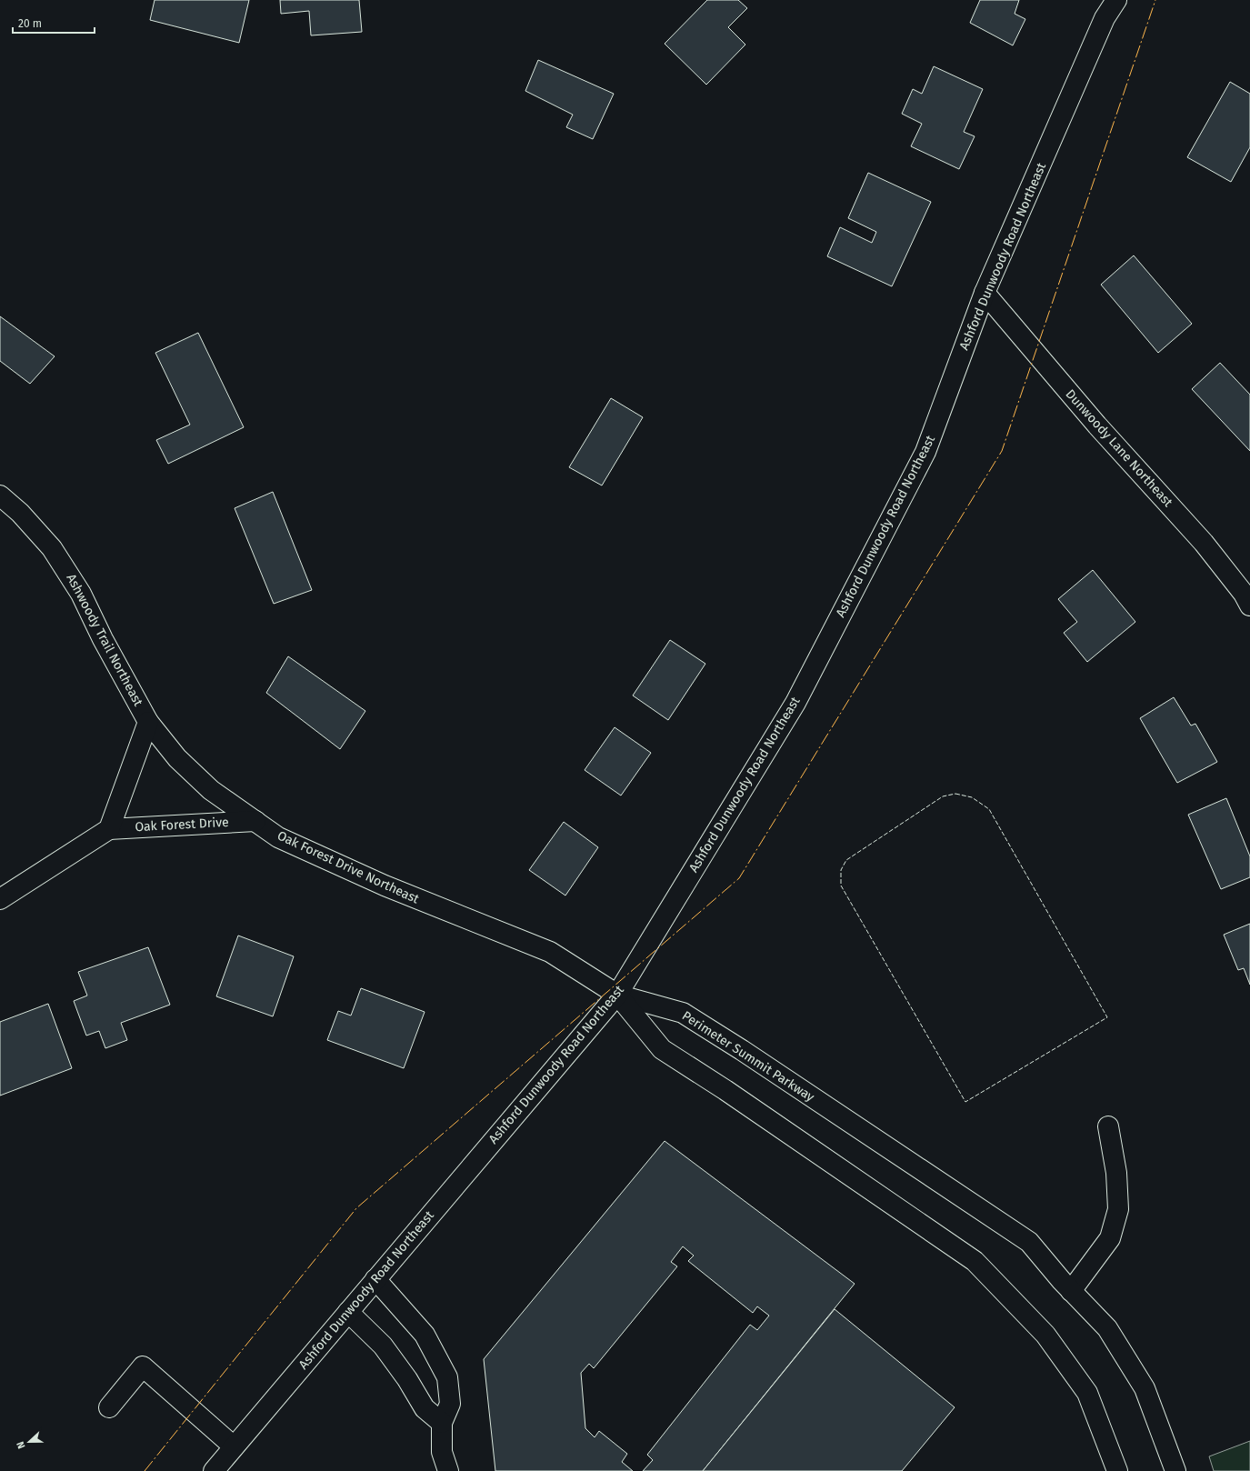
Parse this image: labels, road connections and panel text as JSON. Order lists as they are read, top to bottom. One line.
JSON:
{"streets":{"main road":["Ashford Dunwoody Road Northeast","Dunwoody Lane Northeast","Ashwoody Trail Northeast","Oak Forest Drive","Oak Forest Drive Northeast","Perimeter Summit Parkway"]},"crossings":[["Ashford Dunwoody Road Northeast","Dunwoody Lane Northeast"],["Ashford Dunwoody Road Northeast","Oak Forest Drive Northeast"],["Ashford Dunwoody Road Northeast","Perimeter Summit Parkway"],["Ashwoody Trail Northeast","Oak Forest Drive Northeast"],["Oak Forest Drive","Oak Forest Drive Northeast"],["Oak Forest Drive Northeast","Perimeter Summit Parkway"]],"scale_bar":"20 m","north":"left"}
